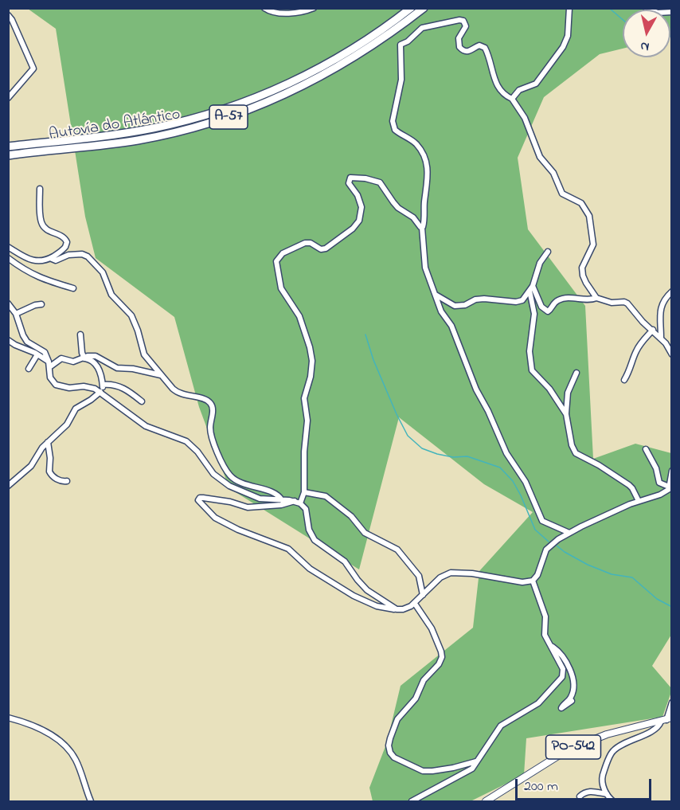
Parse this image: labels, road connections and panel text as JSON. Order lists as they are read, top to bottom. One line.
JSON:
{"streets":{"highway":["A-57","Autovía do Atlántico"],"main road":["PO-542"]},"scale_bar":"200 m","north":"bottom"}
